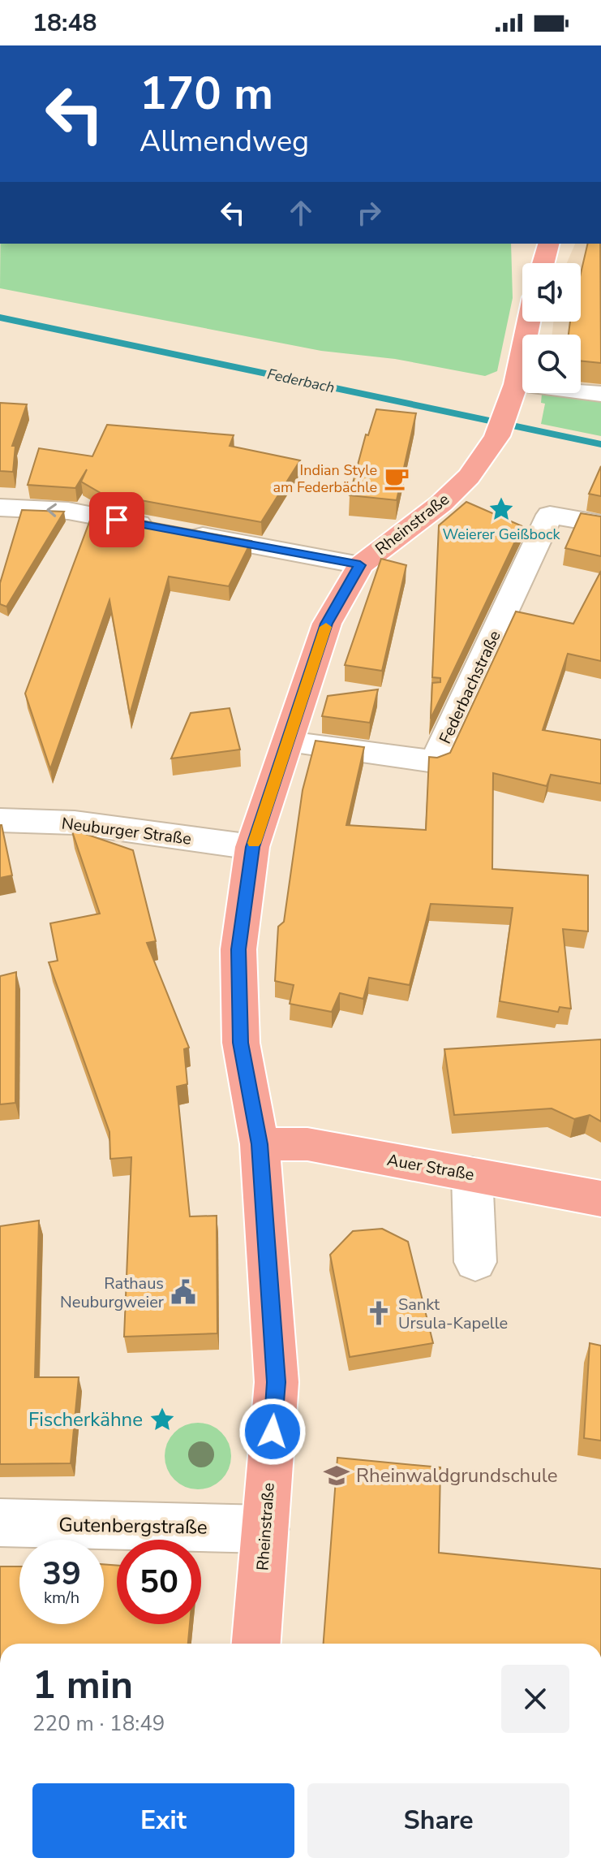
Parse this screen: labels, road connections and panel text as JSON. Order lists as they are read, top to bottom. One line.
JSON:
{"streets":{"main road":["Rheinstraße","Auer Straße"],"street":["Federbachstraße","Neuburger Straße","Gutenbergstraße"]},"crossings":[["Rheinstraße","Federbachstraße"],["Rheinstraße","Neuburger Straße"],["Rheinstraße","Auer Straße"],["Rheinstraße","Gutenbergstraße"]],"water":["Federbach"],"places":{"cafe":["Indian Style am Federbächle"],"place":["Weierer Geißbock","Fischerkähne"],"public building":["Rathaus Neuburgweier"],"church":["Sankt Ursula-Kapelle"],"school or university":["Rheinwaldgrundschule"]},"page":{"status":"18:48","turn":["170 m","Allmendweg"],"speed":"39 km/h","limit":"50","heading":["1 min","220 m · 18:49"],"buttons":["Exit","Share"]}}
